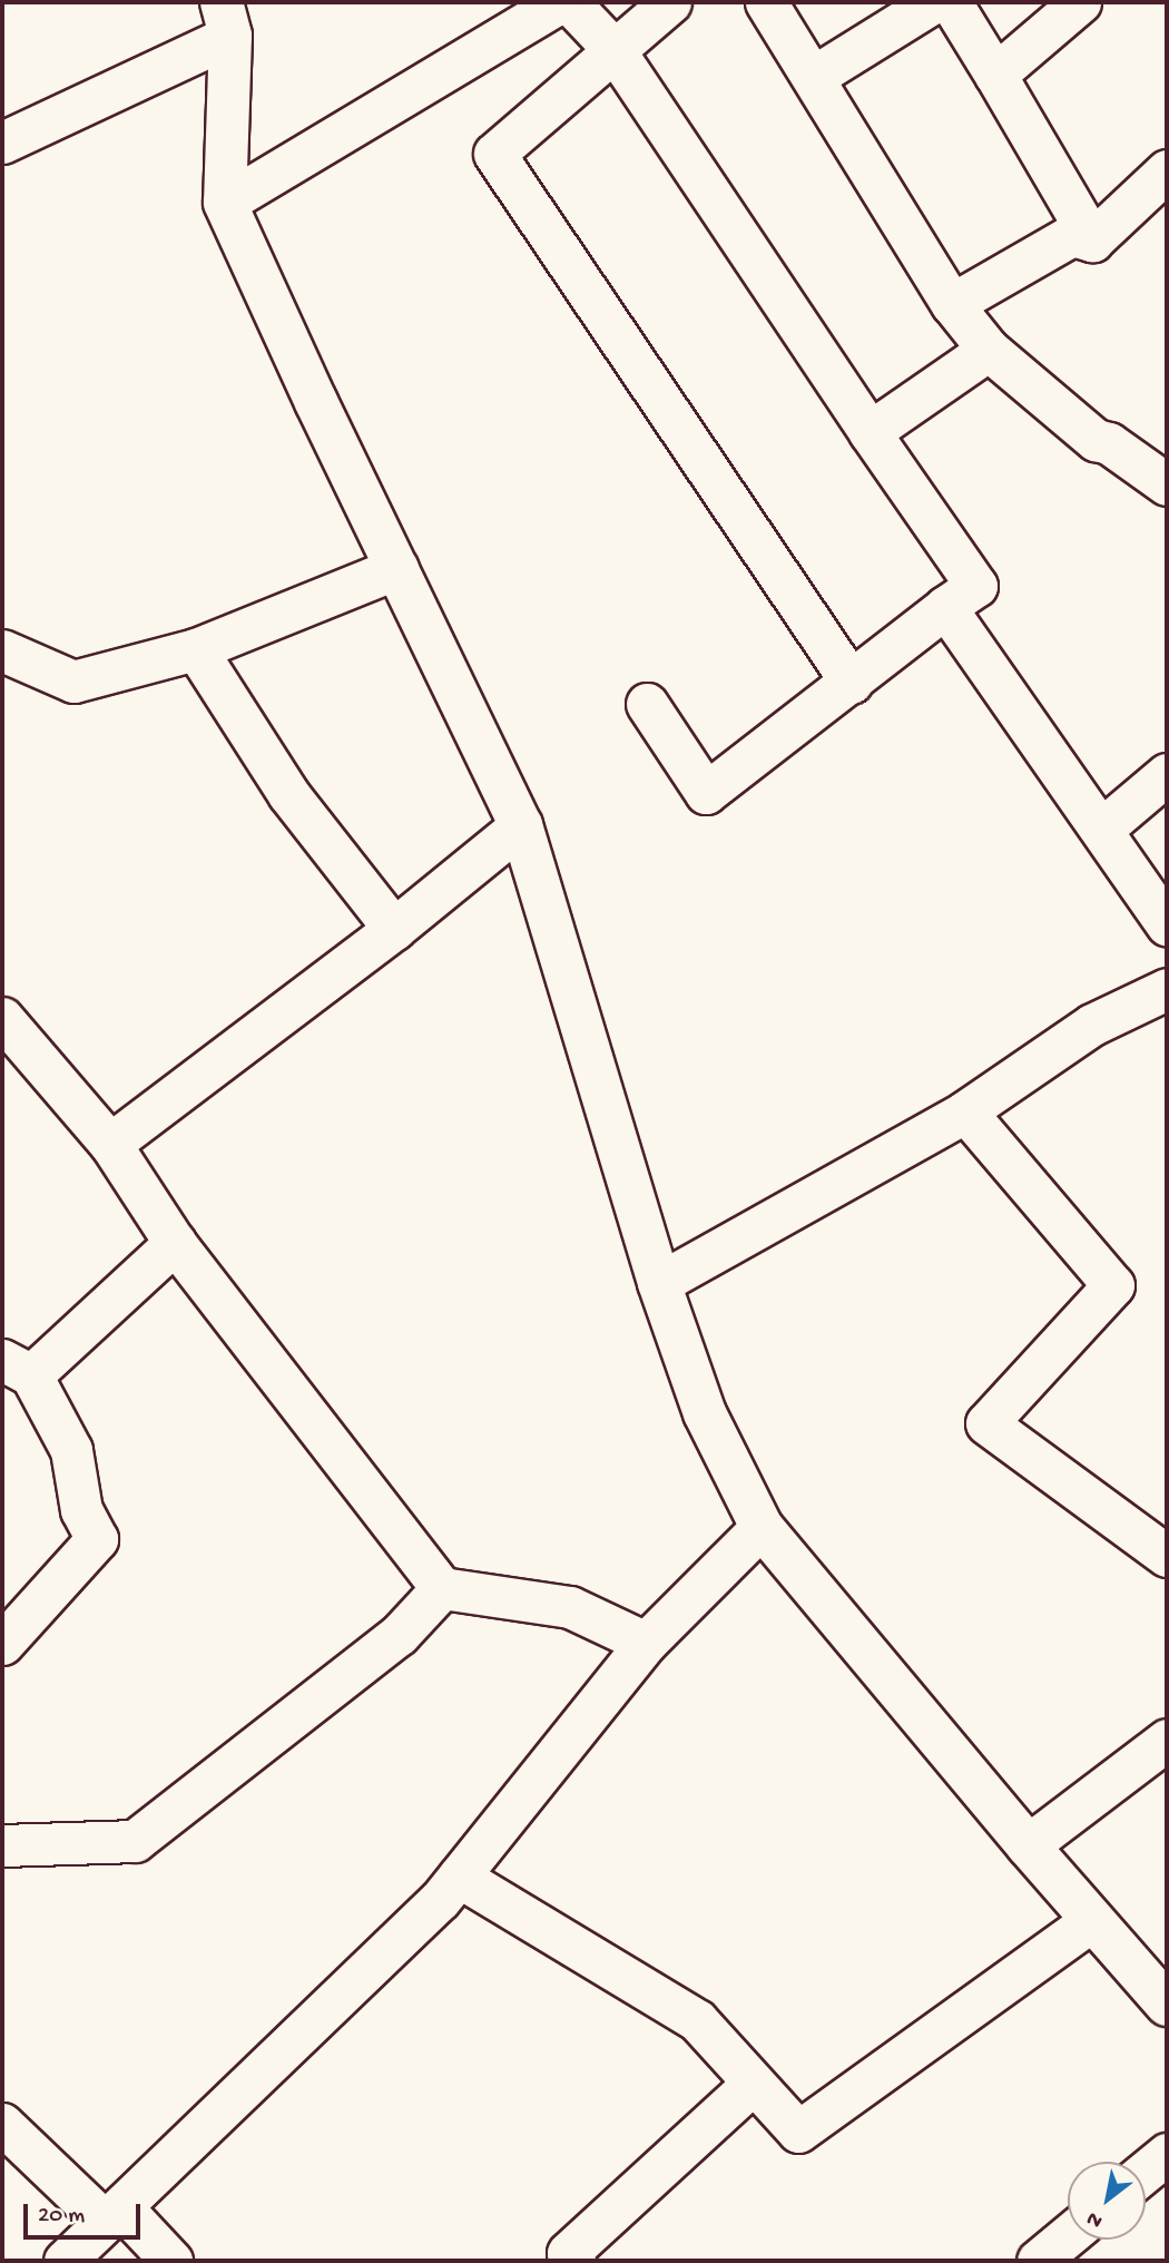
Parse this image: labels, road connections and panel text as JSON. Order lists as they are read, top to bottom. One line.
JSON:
{"scale_bar":"20 m","north":"bottom left"}
